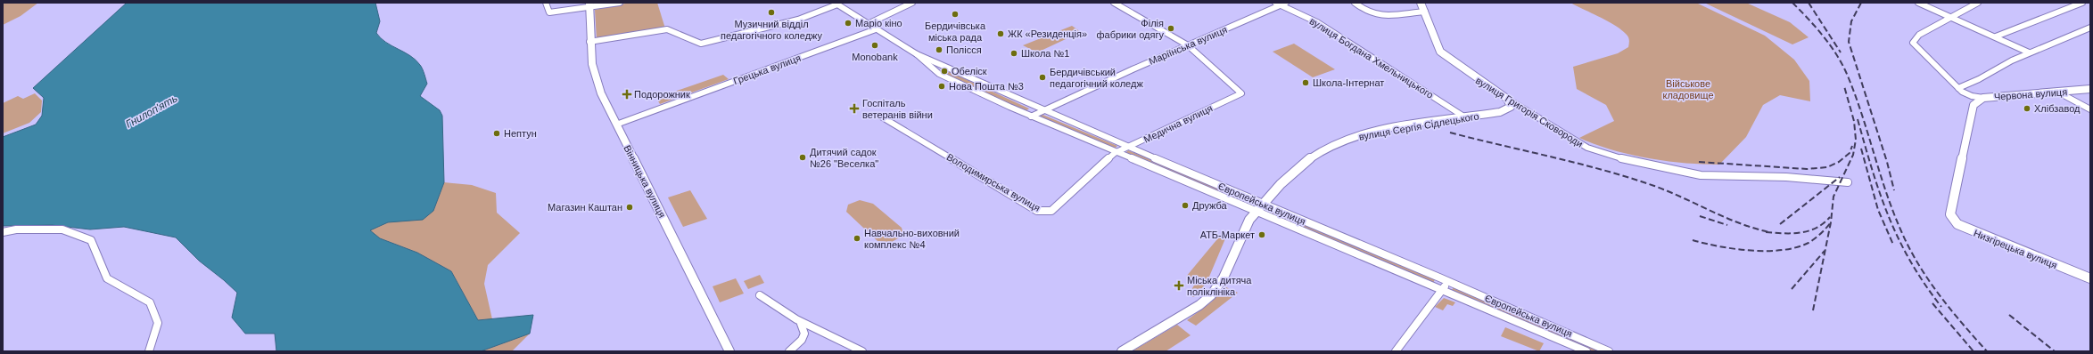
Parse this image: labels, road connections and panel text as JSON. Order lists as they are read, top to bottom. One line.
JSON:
{"streets":{"main road":["Червона вулиця","вулиця Григорія Сковороди","вулиця Сергія Сідлецького","Вінницька вулиця","Низгірецька вулиця"],"street":["Маріїнська вулиця","вулиця Богдана Хмельницького","Грецька вулиця","Медична вулиця","Володимирська вулиця","Європейська вулиця"]},"crossings":[["Маріїнська вулиця","вулиця Богдана Хмельницького"],["Маріїнська вулиця","Медична вулиця"],["Маріїнська вулиця","Європейська вулиця"],["вулиця Богдана Хмельницького","вулиця Сергія Сідлецького"],["Грецька вулиця","Вінницька вулиця"],["Грецька вулиця","Європейська вулиця"],["Червона вулиця","Низгірецька вулиця"],["Медична вулиця","Володимирська вулиця"],["Медична вулиця","Європейська вулиця"],["вулиця Сергія Сідлецького","Європейська вулиця"],["Володимирська вулиця","Європейська вулиця"]],"water":["Гнилоп'ять"],"parks":["Військове кладовище"],"places":{"other":["Музичний відділ педагогічного коледжу","Бердичівська міська рада","Маріо кіно","Філія фабрики одягу","ЖК «Резиденція»","Monobank","Полісся","Школа №1","Обеліск","Бердичівський педагогічний коледж","Школа-Інтернат","Нова Пошта №3","Хлібзавод","Нептун","Дитячий садок №26 \"Веселка\"","Дружба","Магазин Каштан","АТБ-Маркет","Навчально-виховний комплекс №4"],"health":["Подорожник","Госпіталь ветеранів війни","Міська дитяча поліклініка"]}}
